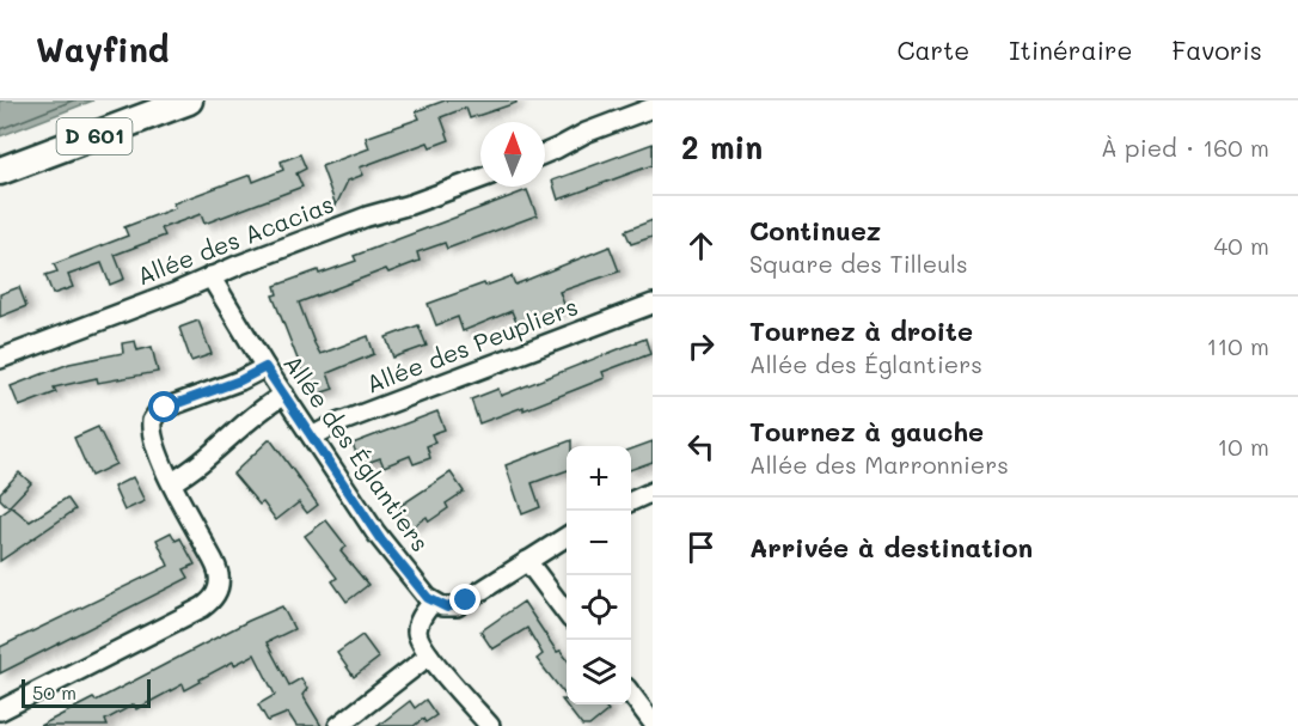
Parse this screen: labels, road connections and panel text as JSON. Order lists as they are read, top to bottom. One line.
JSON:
{"streets":{"main road":["D 601"],"street":["Allée des Acacias","Allée des Peupliers","Allée des Églantiers"]},"crossings":[["Allée des Acacias","Allée des Églantiers"],["Allée des Peupliers","Allée des Églantiers"]],"scale_bar":"50 m","north":"top","page":{"header":"Wayfind","nav":["Carte","Itinéraire","Favoris"],"heading":["2 min","À pied · 160 m"],"list":[["Continuez","Square des Tilleuls","40 m"],["Tournez à droite","Allée des Églantiers","110 m"],["Tournez à gauche","Allée des Marronniers","10 m"],"Arrivée à destination"],"map_buttons":["+","−"],"scale":"50 m"}}
